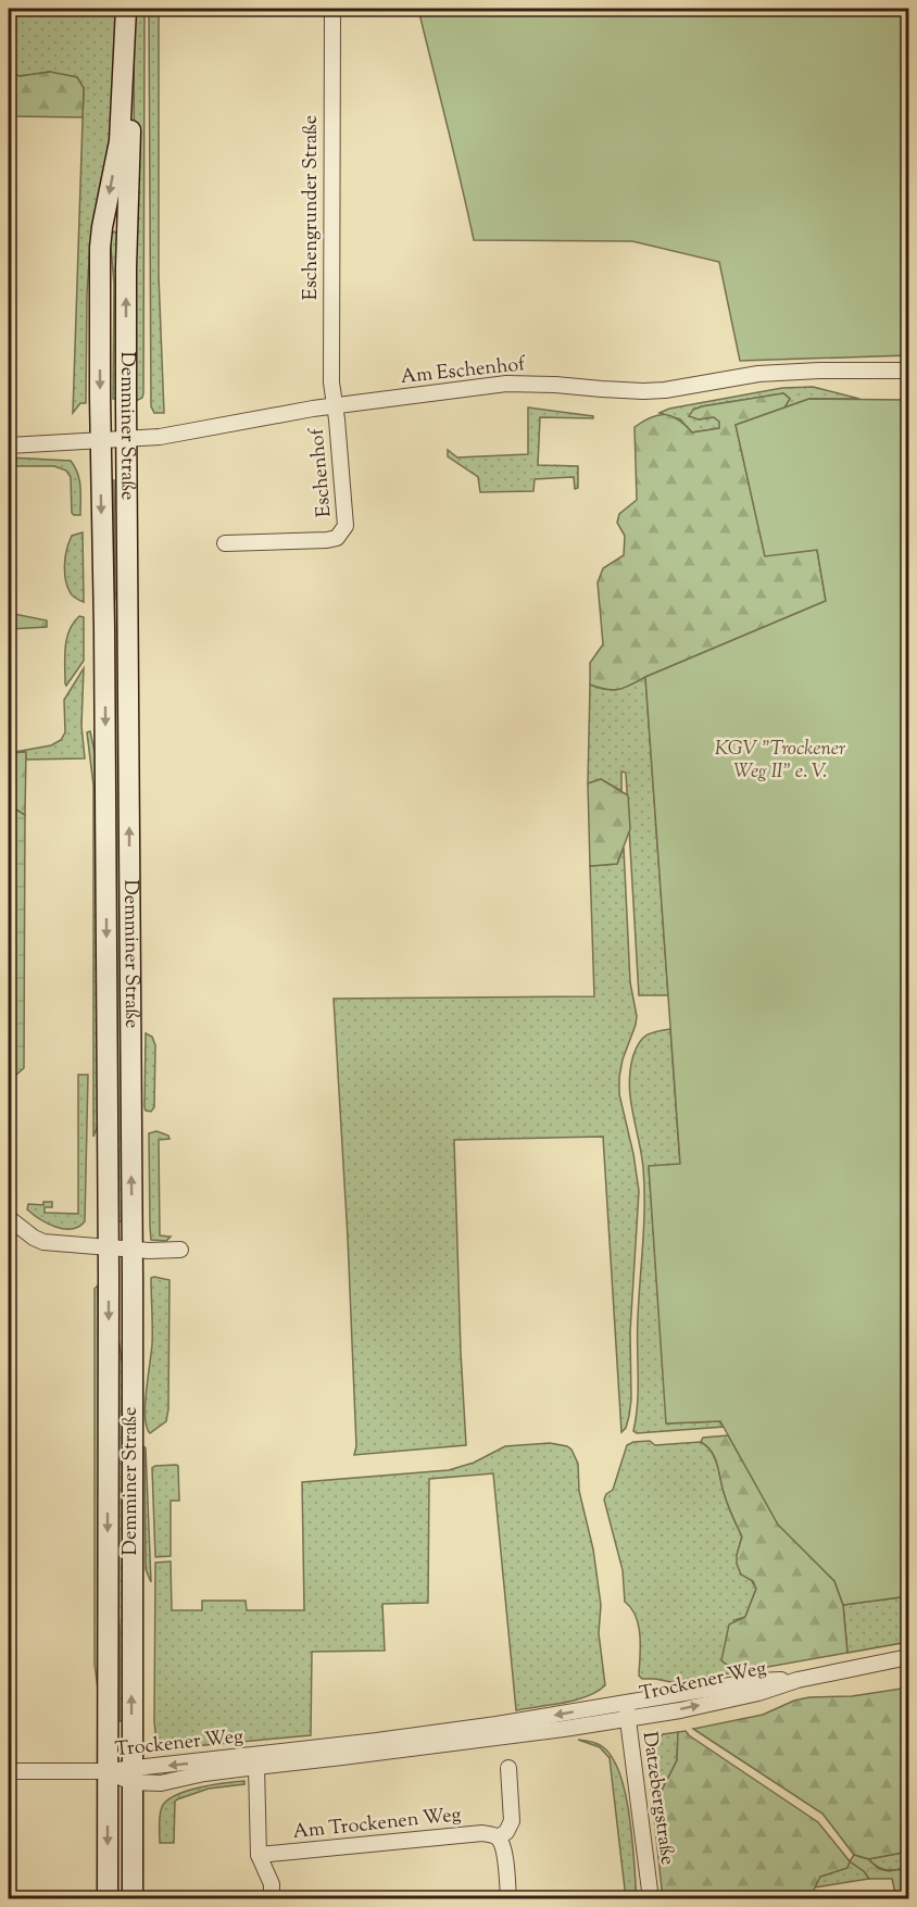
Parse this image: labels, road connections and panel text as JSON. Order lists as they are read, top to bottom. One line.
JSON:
{"streets":{"main road":["Demminer Straße"],"street":["Eschengrunder Straße","Am Eschenhof","Eschenhof","Trockener Weg","Datzebergstraße","Am Trockenen Weg"]},"crossings":[["Eschengrunder Straße","Am Eschenhof"],["Eschengrunder Straße","Eschenhof"],["Am Eschenhof","Demminer Straße"],["Am Eschenhof","Eschenhof"],["Demminer Straße","Trockener Weg"],["Trockener Weg","Datzebergstraße"]],"parks":["KGV \"Trockener Weg II\" e. V."]}
